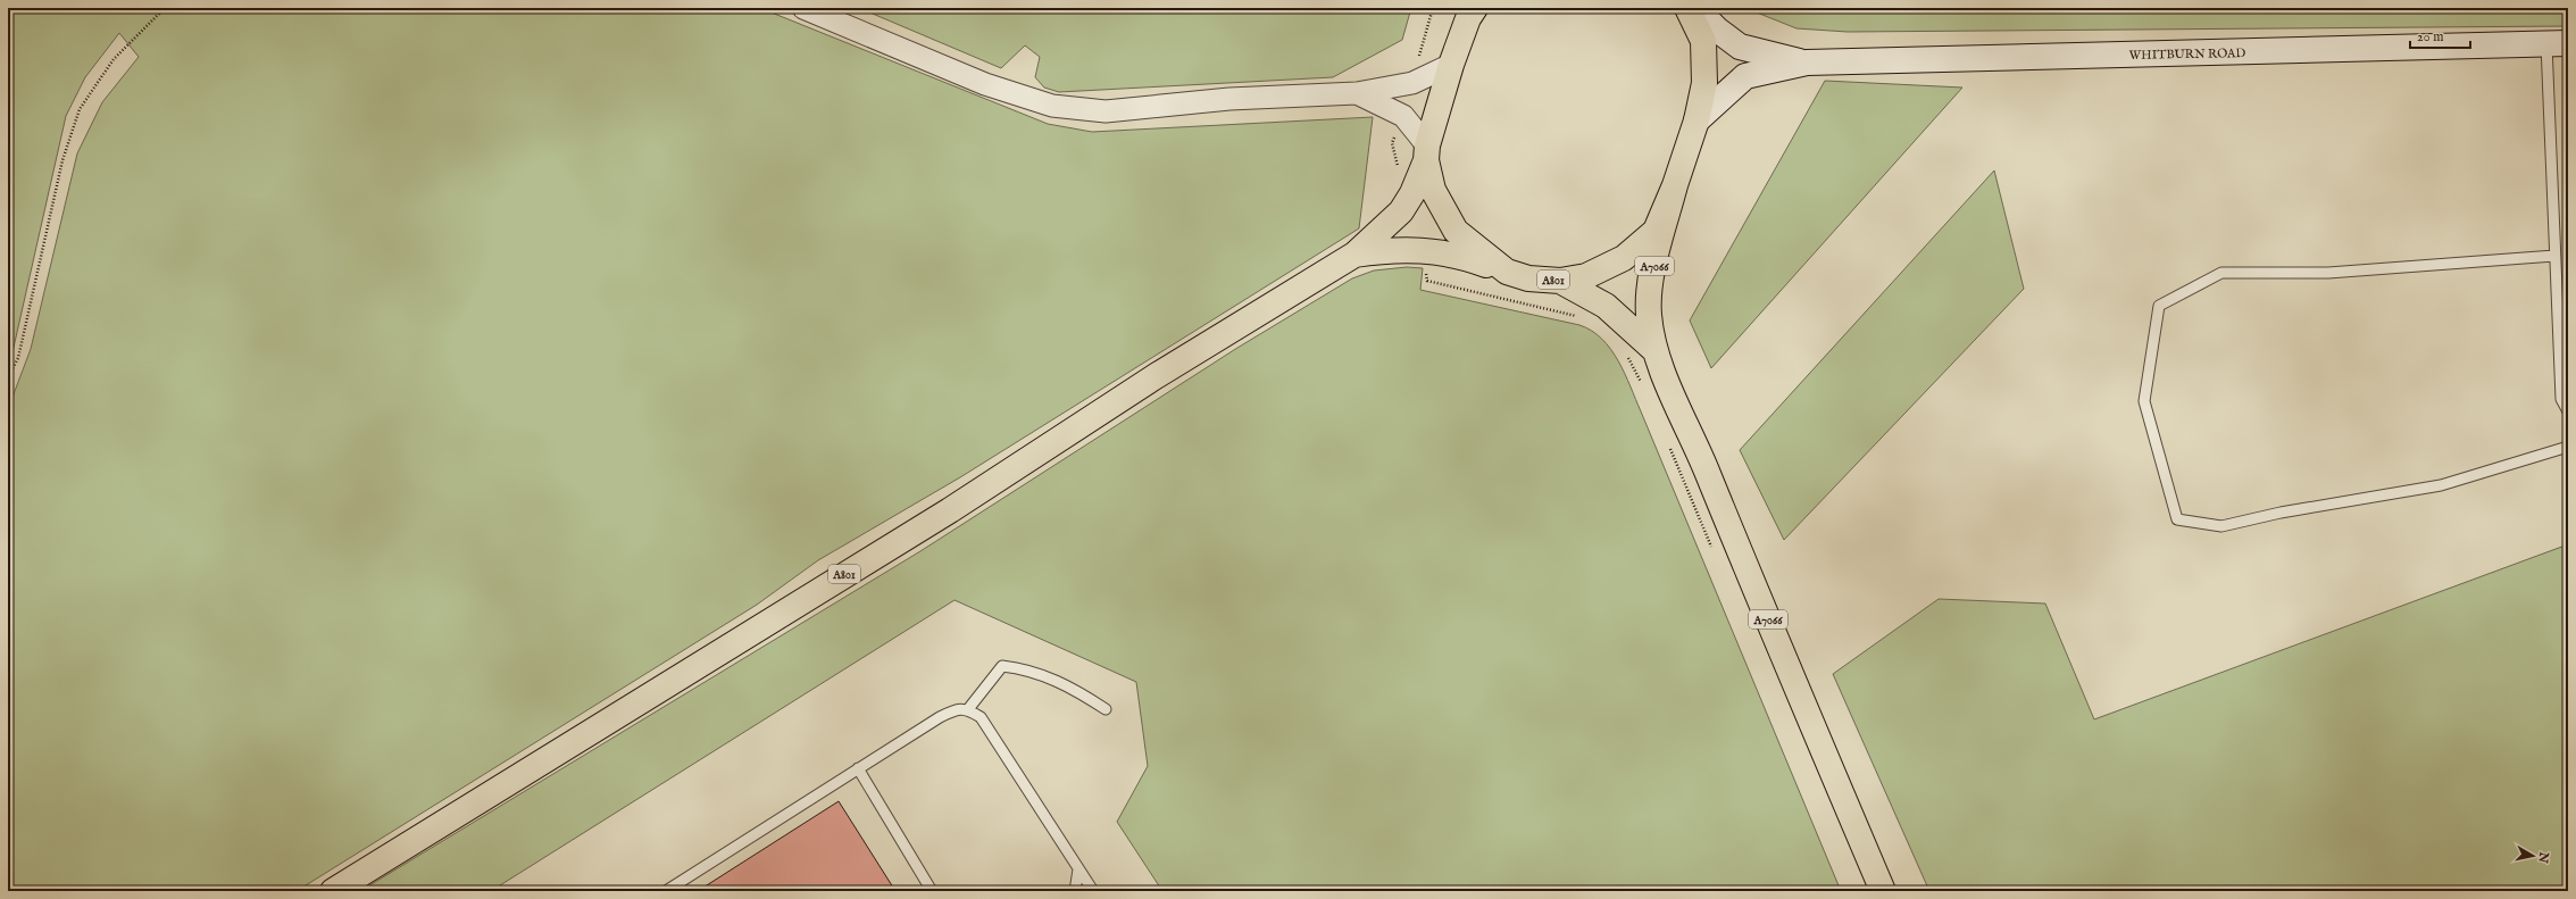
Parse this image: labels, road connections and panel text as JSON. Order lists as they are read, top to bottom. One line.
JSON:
{"streets":{"main road":["WHITBURN ROAD","A7066","A801"]},"crossings":[["WHITBURN ROAD","A801"],["A7066","A801"]],"scale_bar":"20 m","north":"right"}
